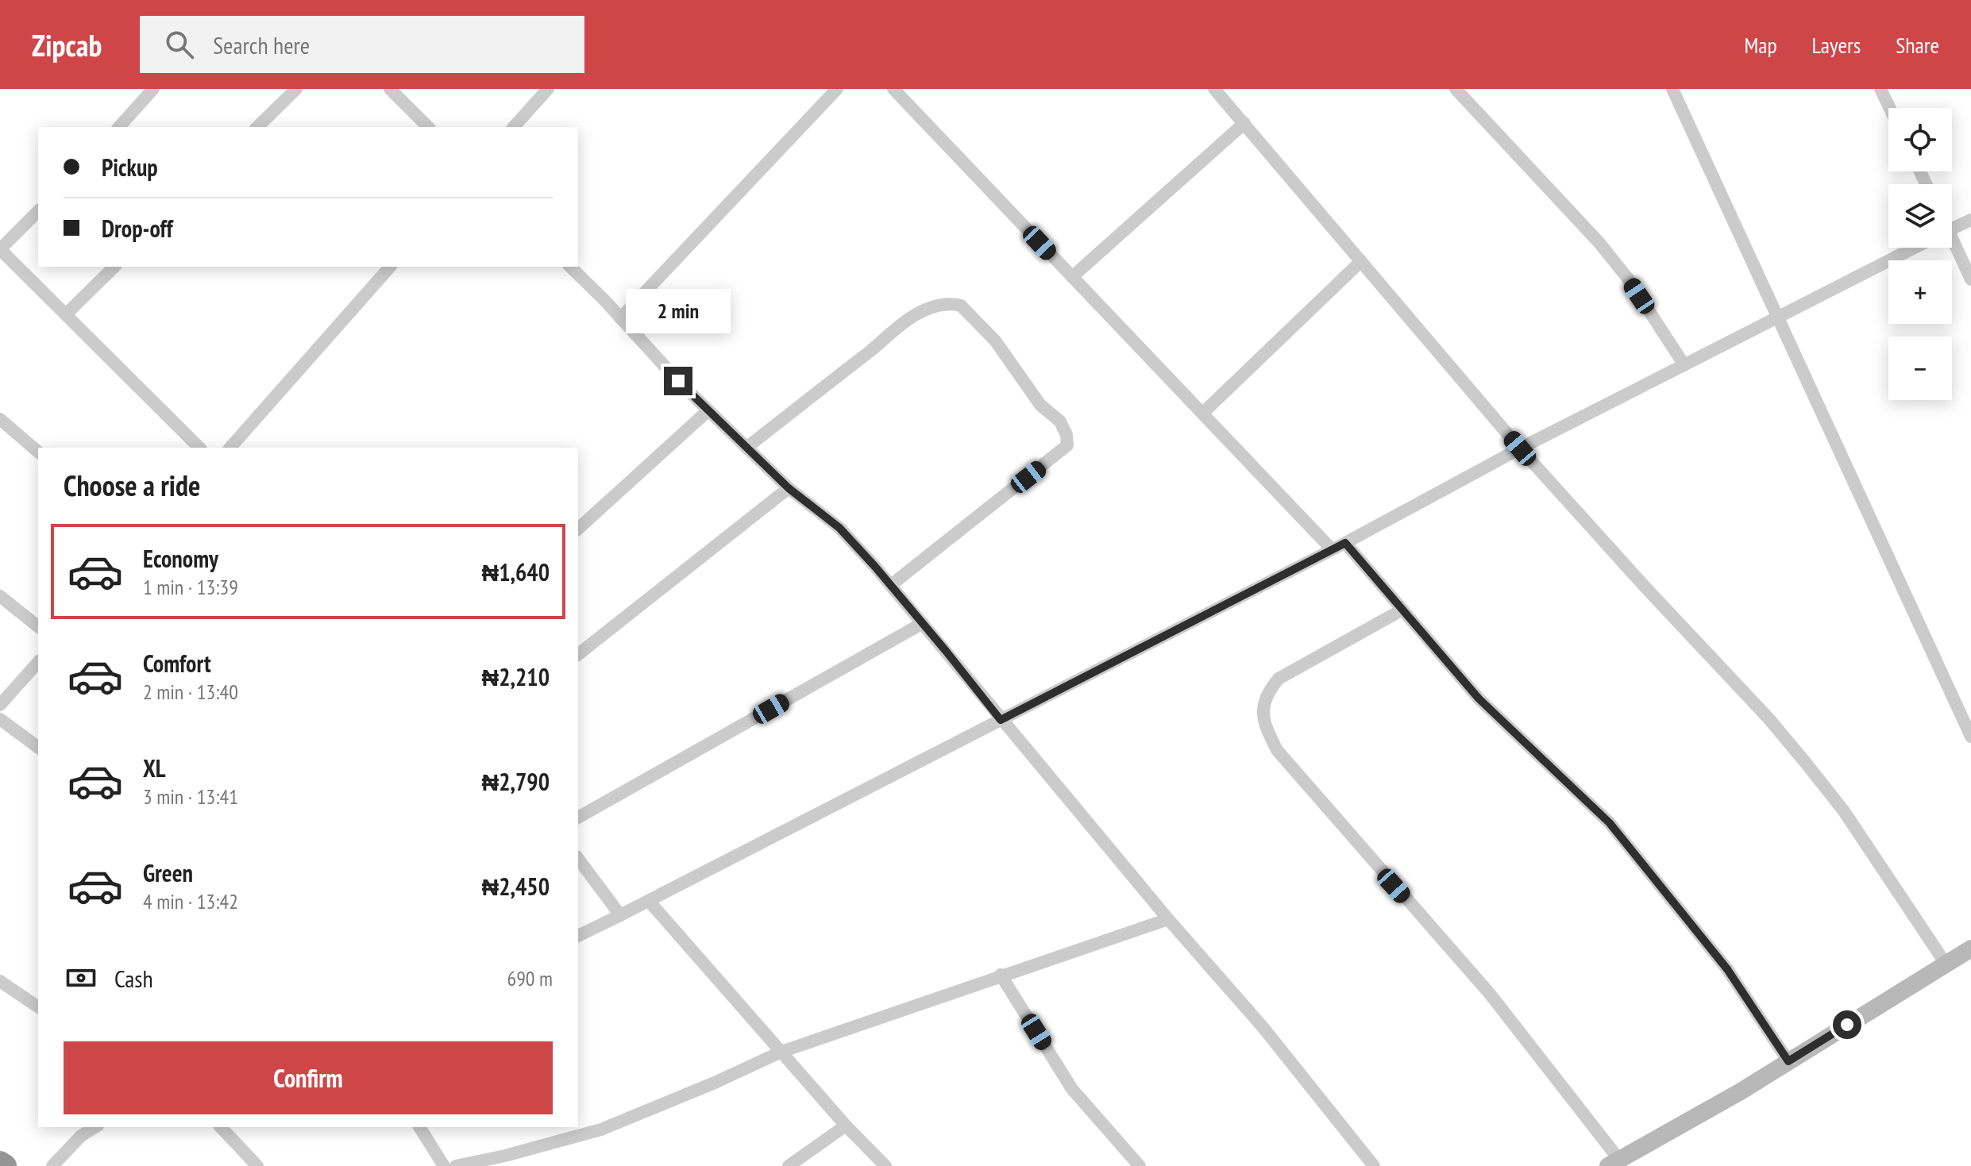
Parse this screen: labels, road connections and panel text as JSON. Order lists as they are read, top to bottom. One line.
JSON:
{"page":{"header":"Zipcab","search":"Search here","nav":["Map","Layers","Share"],"map_buttons":["+","−"],"banner":["Pickup","Drop-off"],"bubble":"2 min","heading":"Choose a ride","list":[{"name":"Economy","note":"1 min · 13:39","value":"₦1,640"},{"name":"Comfort","note":"2 min · 13:40","value":"₦2,210"},{"name":"XL","note":"3 min · 13:41","value":"₦2,790"},{"name":"Green","note":"4 min · 13:42","value":"₦2,450"}],"pay":["Cash","690 m"],"buttons":"Confirm"}}
